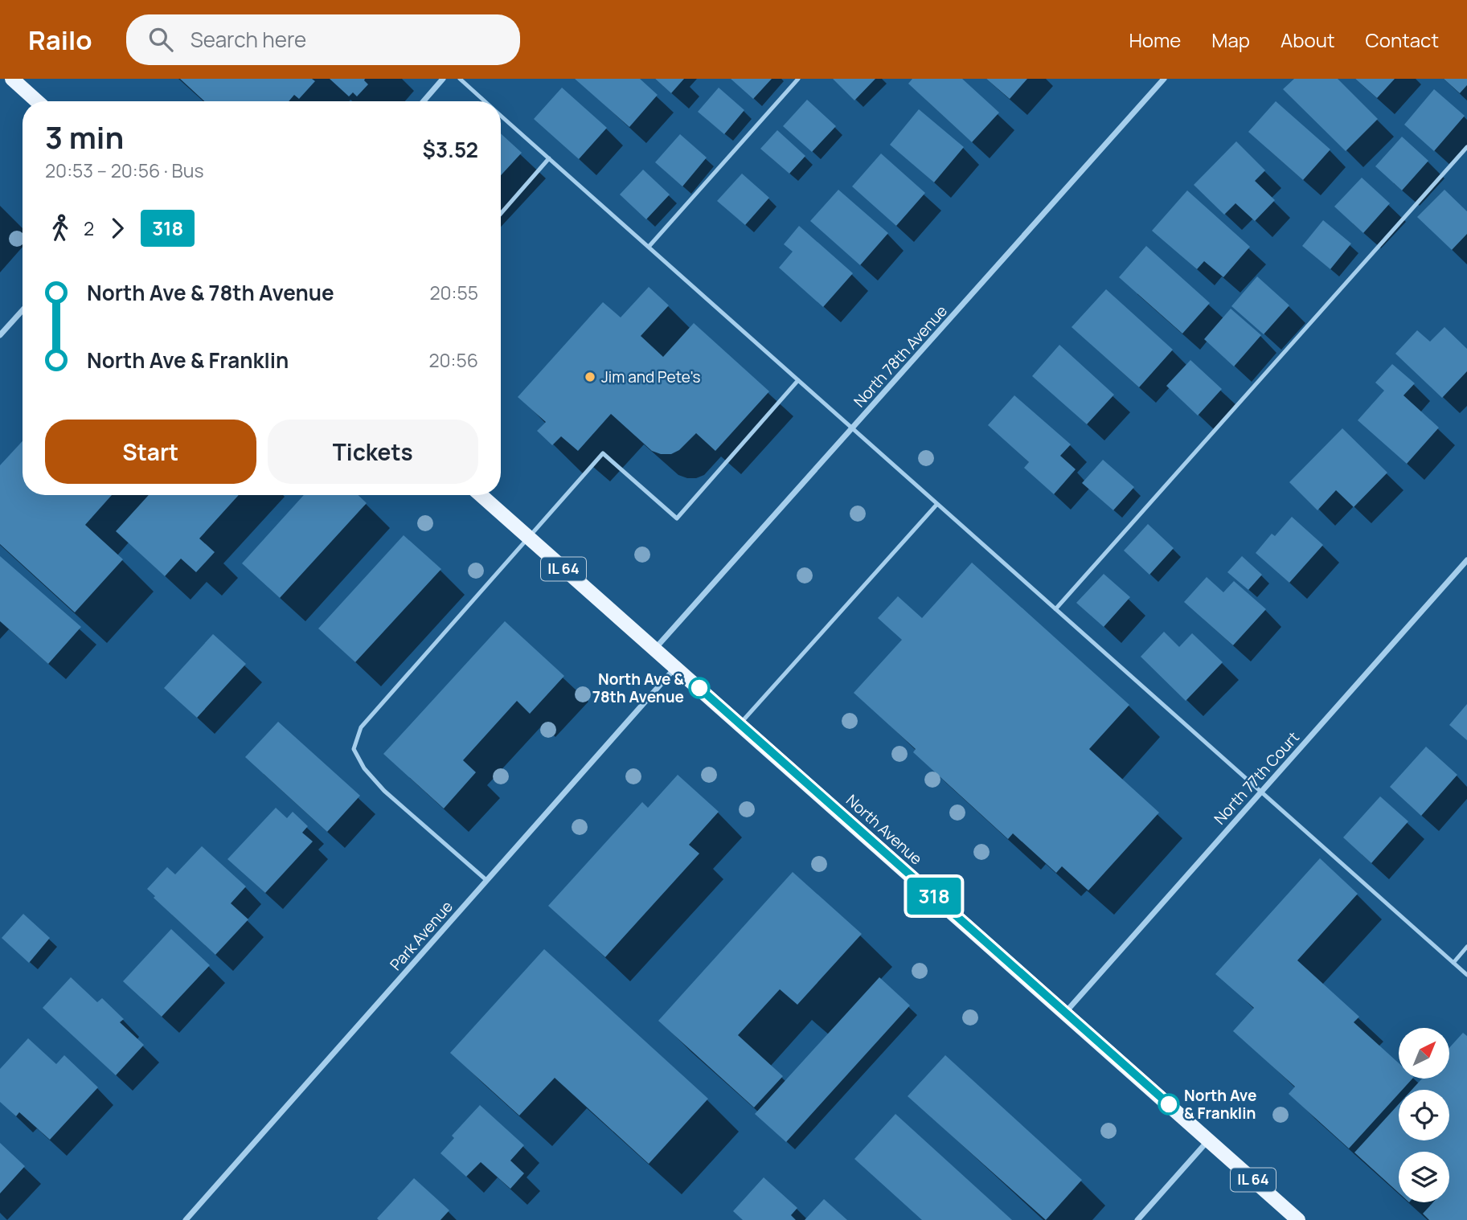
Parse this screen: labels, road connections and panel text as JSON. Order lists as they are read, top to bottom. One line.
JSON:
{"streets":{"main road":["IL 64","North Avenue"],"street":["North 78th Avenue","North 77th Court","Park Avenue"]},"crossings":[["North 78th Avenue","North Avenue"],["North 77th Court","North Avenue"],["North Avenue","Park Avenue"]],"places":["Jim and Pete's","North Ave & 78th Avenue","North Ave & Franklin"],"lines":["bus line 318"],"north":"top right","page":{"header":"Railo","search":"Search here","nav":["Home","Map","About","Contact"],"on_map":"318","heading":["3 min","20:53 – 20:56 · Bus","$3.52"],"legs":["2","318"],"list":[{"name":"North Ave & 78th Avenue","value":"20:55"},{"name":"North Ave & Franklin","value":"20:56"}],"buttons":["Start","Tickets"]}}
